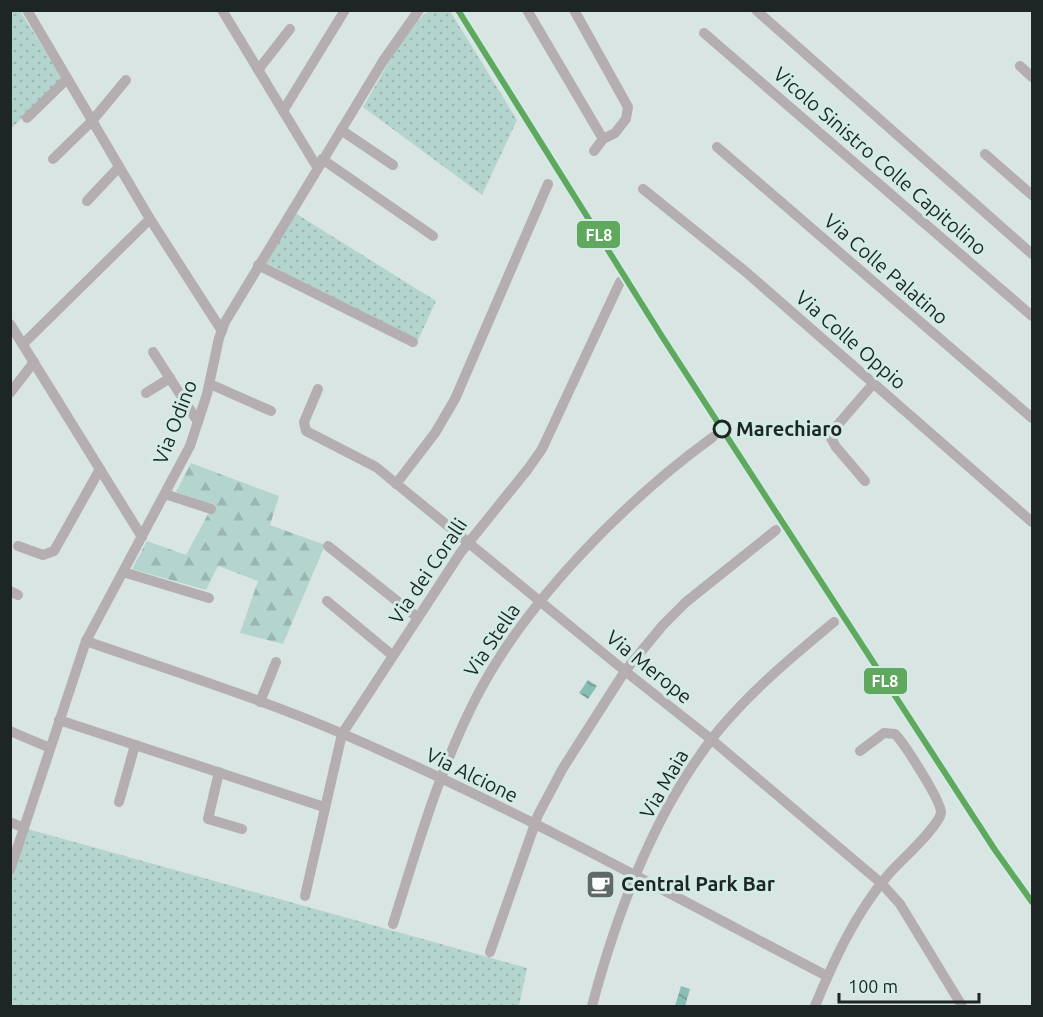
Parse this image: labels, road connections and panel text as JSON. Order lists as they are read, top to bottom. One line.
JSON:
{"streets":{"street":["Vicolo Sinistro Colle Capitolino","Via Colle Palatino","Via Colle Oppio","Via Odino","Via dei Coralli","Via Stella","Via Merope","Via Alcione","Via Maia"]},"crossings":[["Via Odino","Via Alcione"],["Via dei Coralli","Via Merope"],["Via dei Coralli","Via Alcione"],["Via Stella","Via Merope"],["Via Stella","Via Alcione"],["Via Merope","Via Maia"],["Via Alcione","Via Maia"]],"places":{"other":["Marechiaro"],"cafe":["Central Park Bar"]},"lines":["transit line FL8"],"scale_bar":"100 m"}
